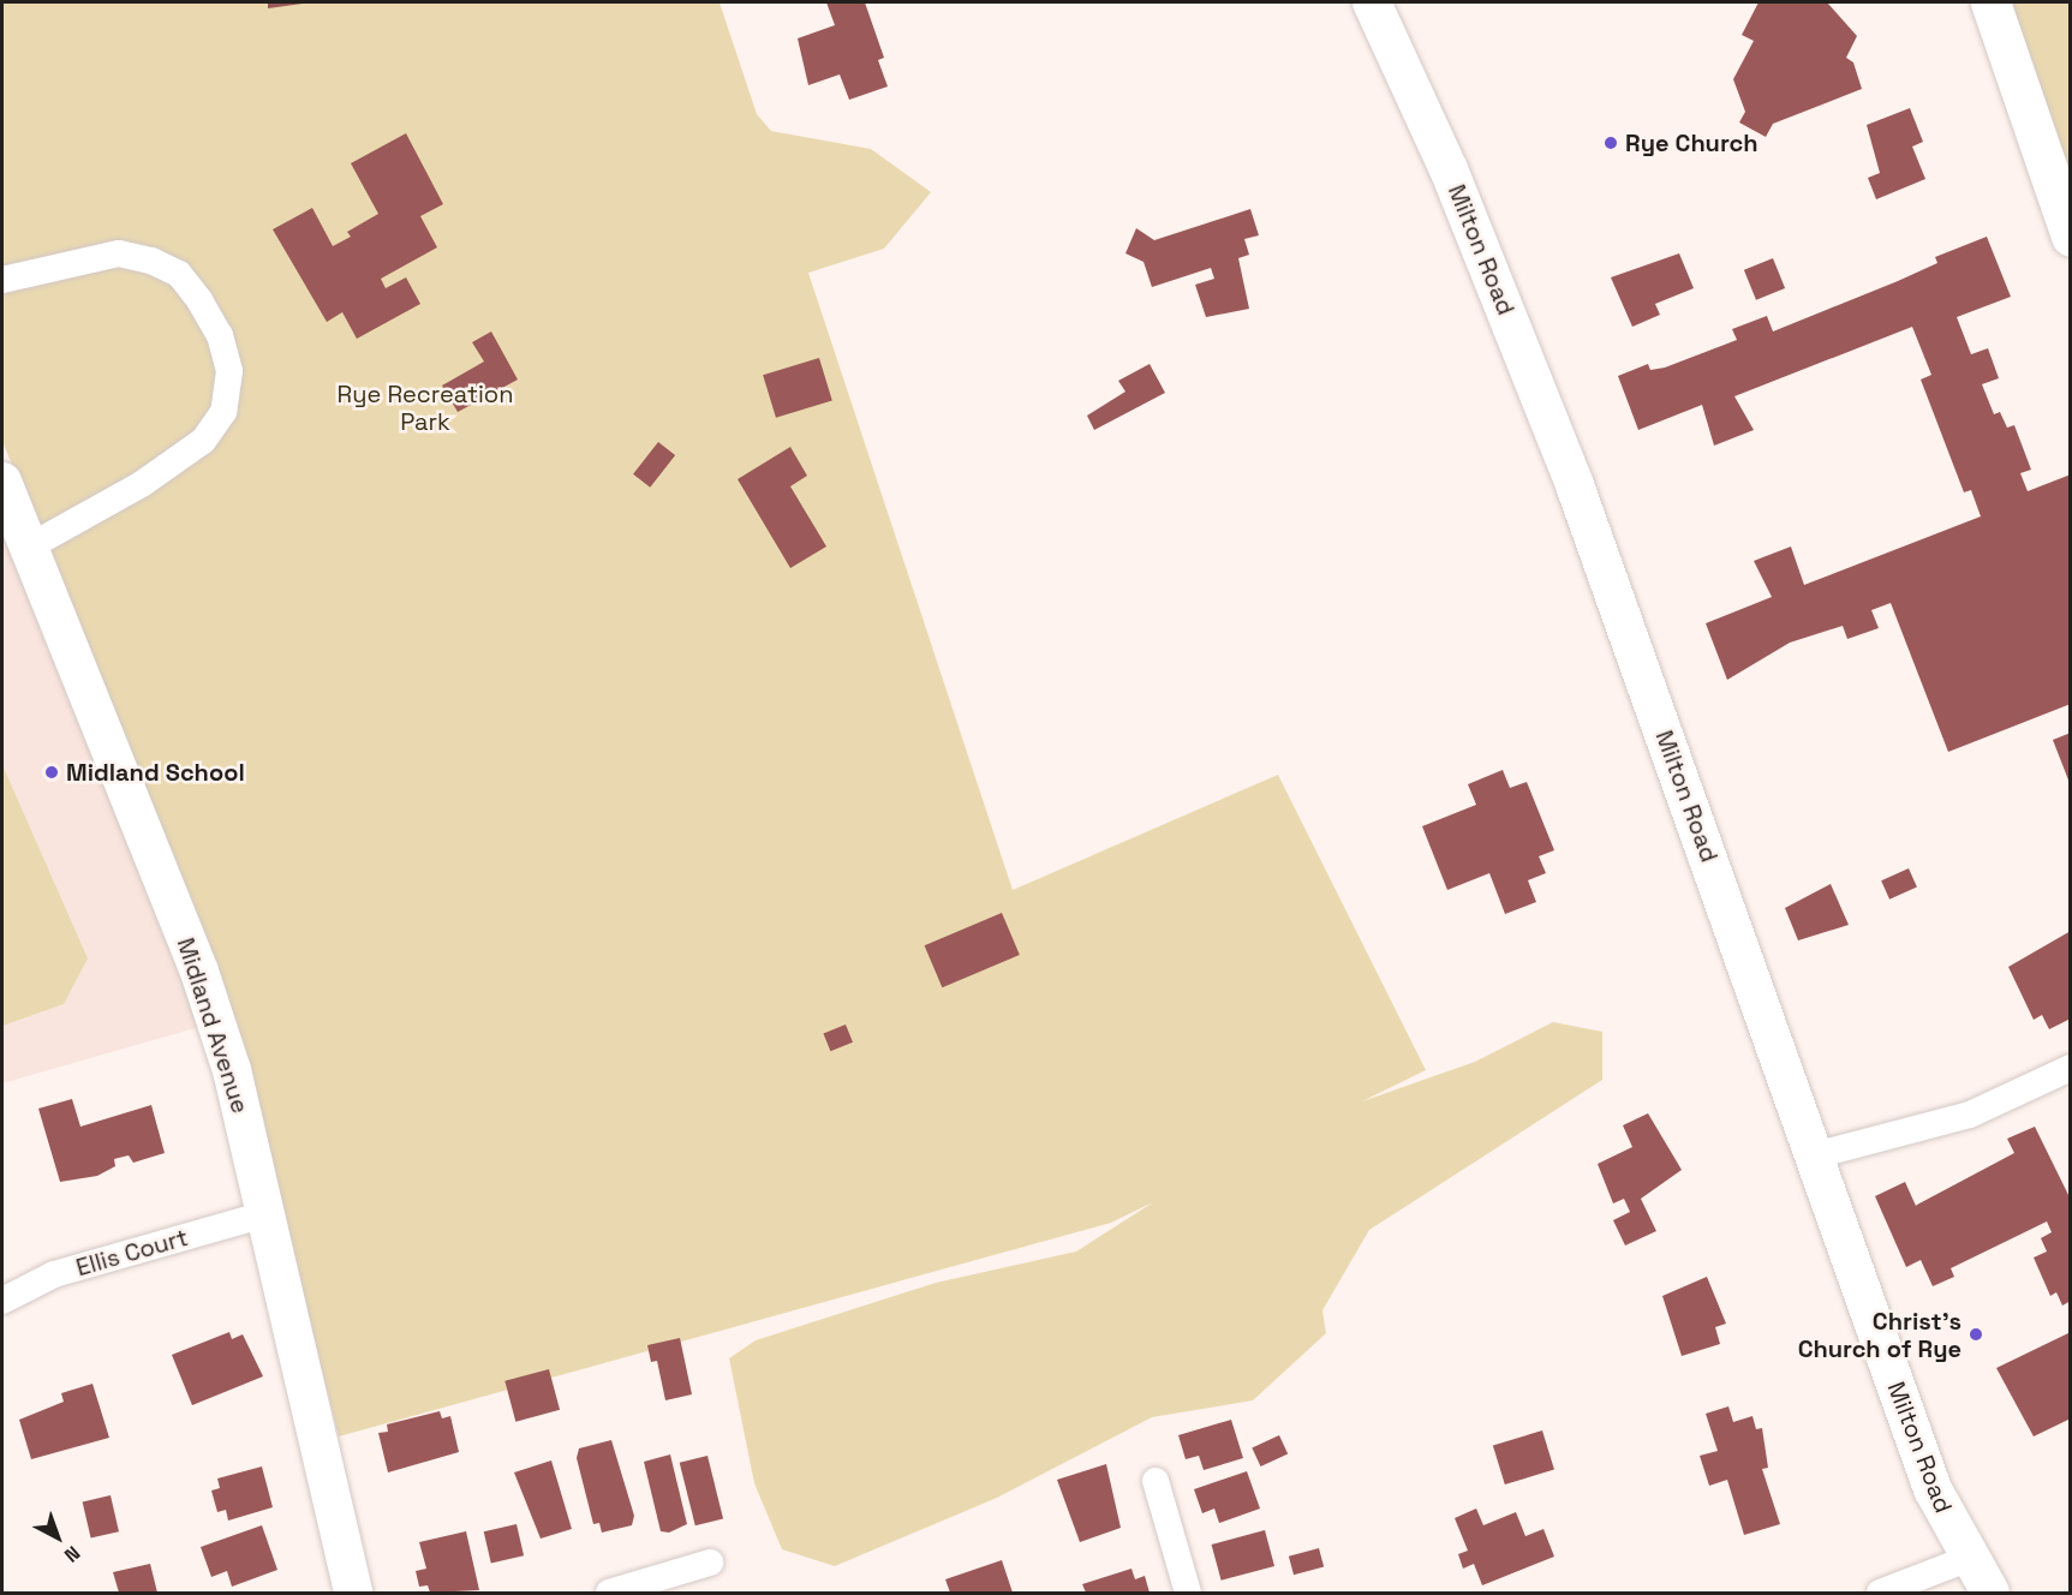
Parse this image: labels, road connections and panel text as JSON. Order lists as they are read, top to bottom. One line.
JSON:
{"streets":{"street":["Milton Road","Midland Avenue","Ellis Court"]},"crossings":[["Midland Avenue","Ellis Court"]],"parks":["Rye Recreation Park"],"places":["Rye Church","Midland School","Christ's Church of Rye"],"north":"bottom right"}
